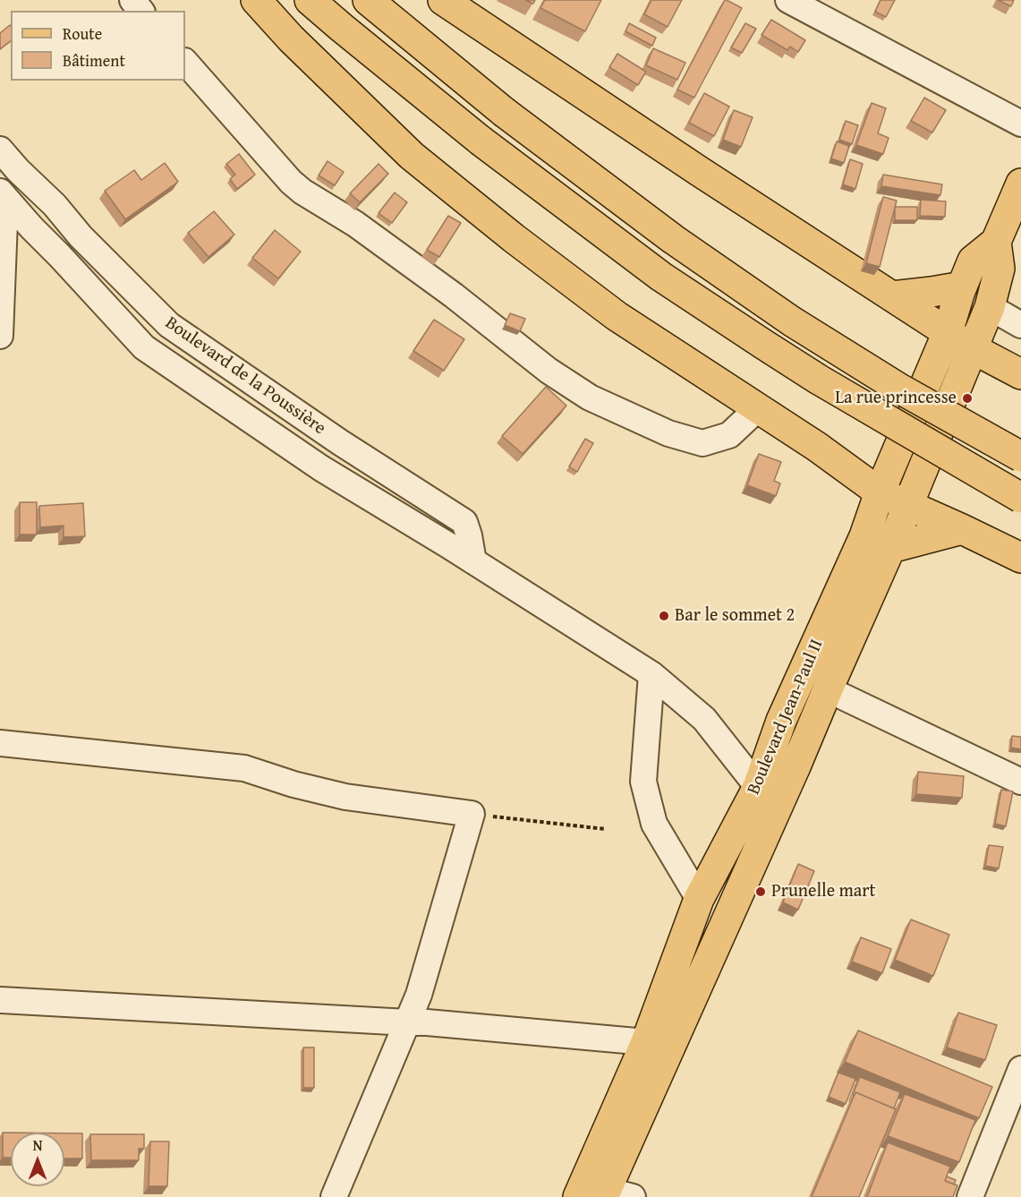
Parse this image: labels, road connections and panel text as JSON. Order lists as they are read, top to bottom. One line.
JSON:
{"streets":{"main road":["Boulevard Jean-Paul II"],"street":["Boulevard de la Poussière"]},"crossings":[["Boulevard de la Poussière","Boulevard Jean-Paul II"]],"places":["La rue princesse","Bar le sommet 2","Prunelle mart"],"legend":["Route","Bâtiment"],"north":"top"}
